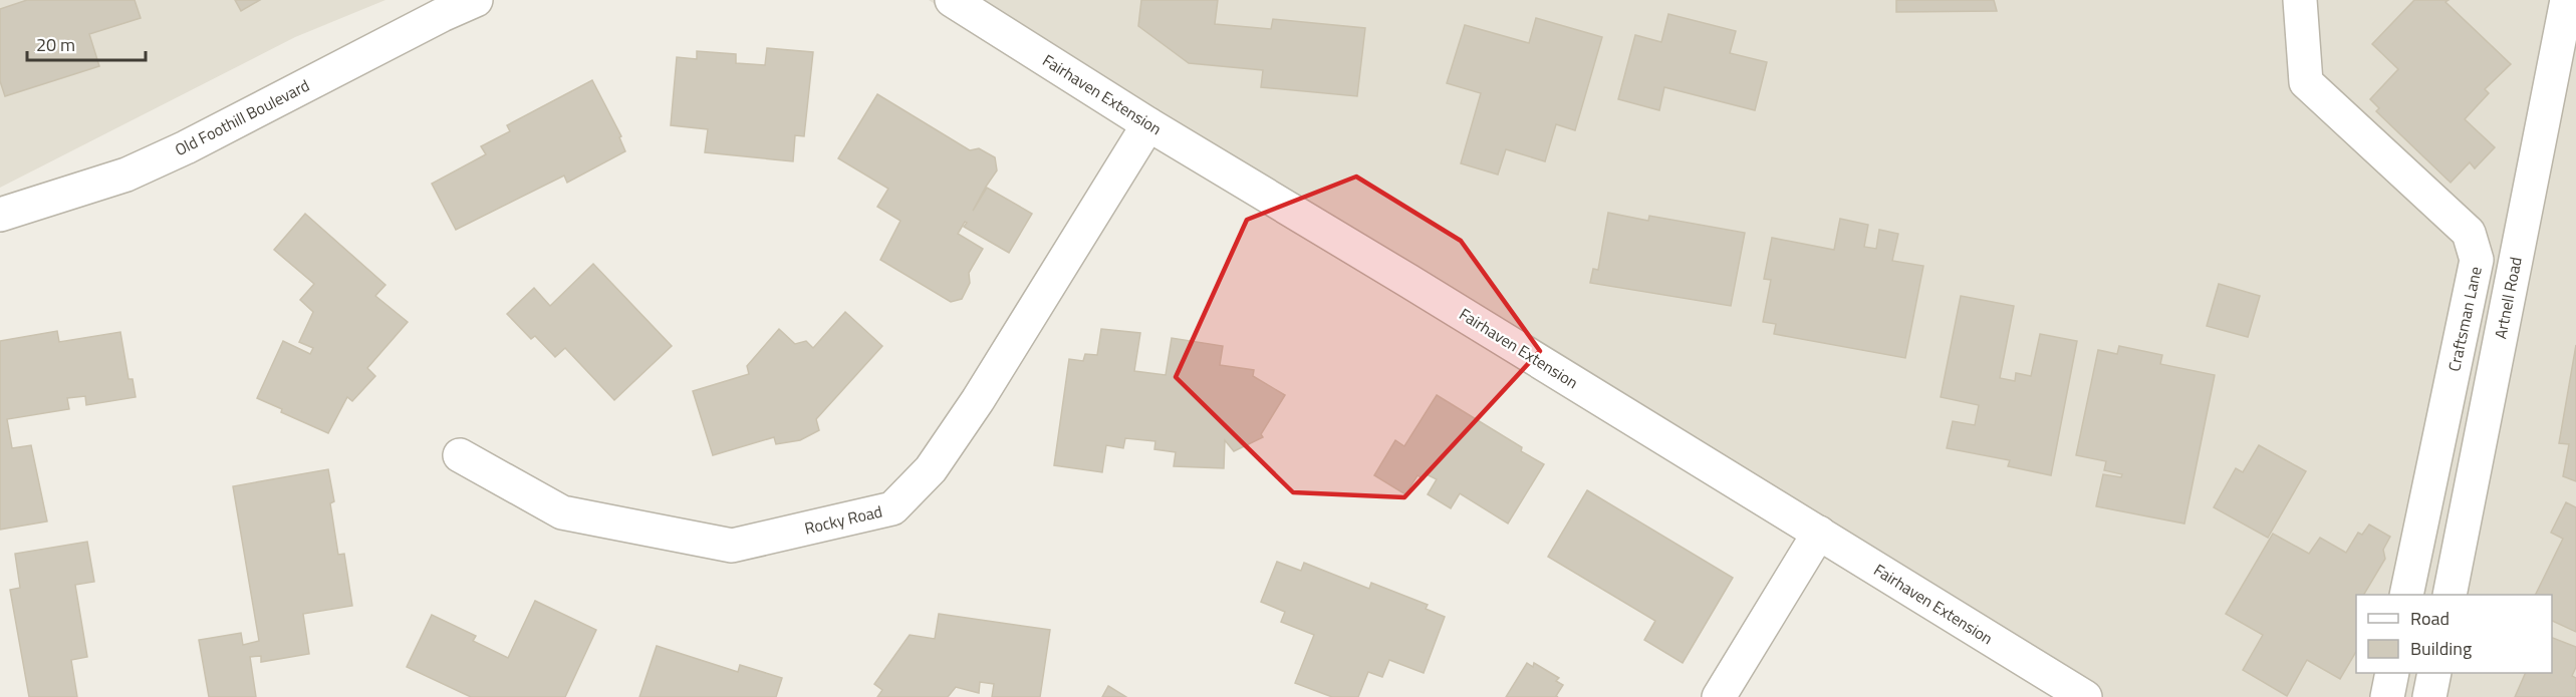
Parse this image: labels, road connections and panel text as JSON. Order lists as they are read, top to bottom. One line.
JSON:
{"streets":{"street":["Fairhaven Extension","Old Foothill Boulevard","Artnell Road","Craftsman Lane","Rocky Road"]},"crossings":[["Fairhaven Extension","Rocky Road"]],"legend":["Road","Building"],"scale_bar":"20 m"}
